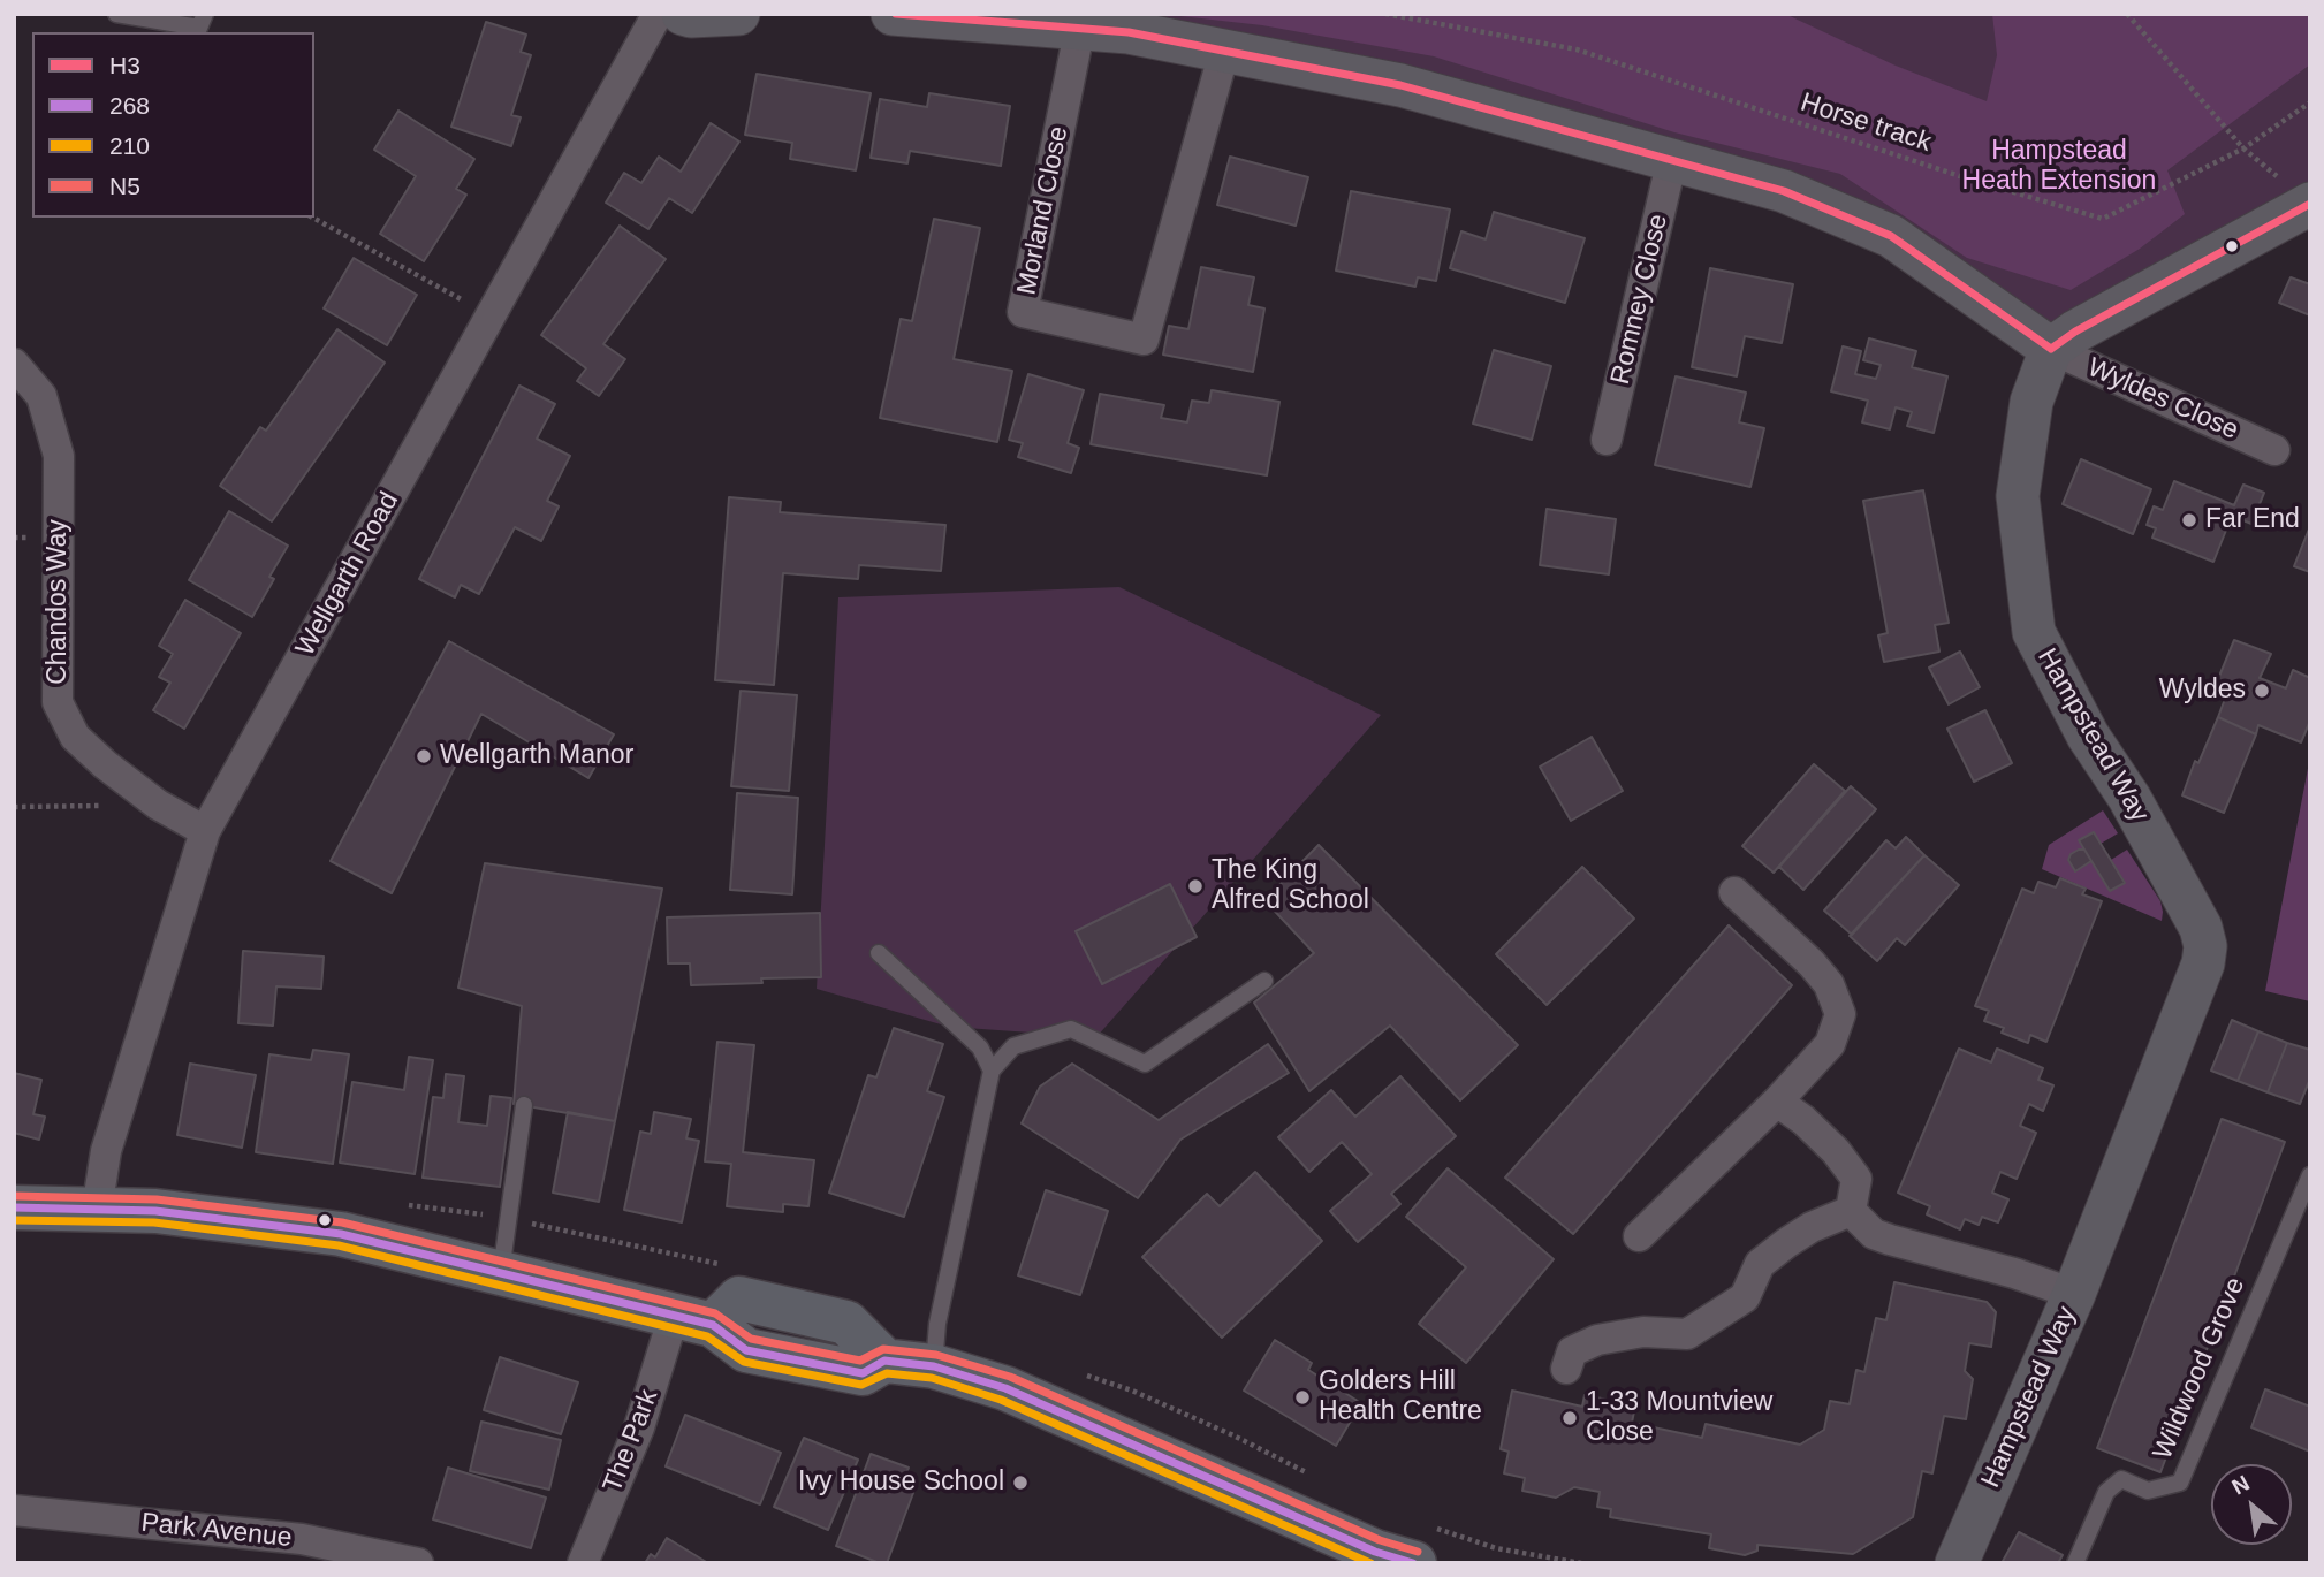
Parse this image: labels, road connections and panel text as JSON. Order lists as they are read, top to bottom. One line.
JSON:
{"streets":{"street":["Morland Close","Romney Close","Wyldes Close","Wellgarth Road","Chandos Way","Hampstead Way","The Park","Park Avenue"],"lane":["Wildwood Grove"],"path":["Horse track"]},"crossings":[["Wyldes Close","Hampstead Way"],["Wellgarth Road","Chandos Way"]],"parks":["Hampstead Heath Extension"],"places":["Far End","Wyldes","Wellgarth Manor","The King Alfred School","Golders Hill Health Centre","1-33 Mountview Close","Ivy House School"],"lines":["transit line H3","transit line N5","transit line 268","transit line 210"],"legend":["H3","268","210","N5"],"north":"top left"}
